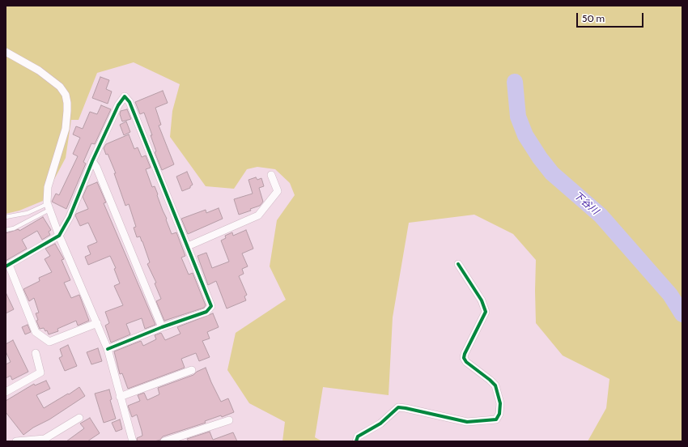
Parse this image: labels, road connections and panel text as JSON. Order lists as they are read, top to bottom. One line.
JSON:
{"water":["下谷川"],"scale_bar":"50 m"}
